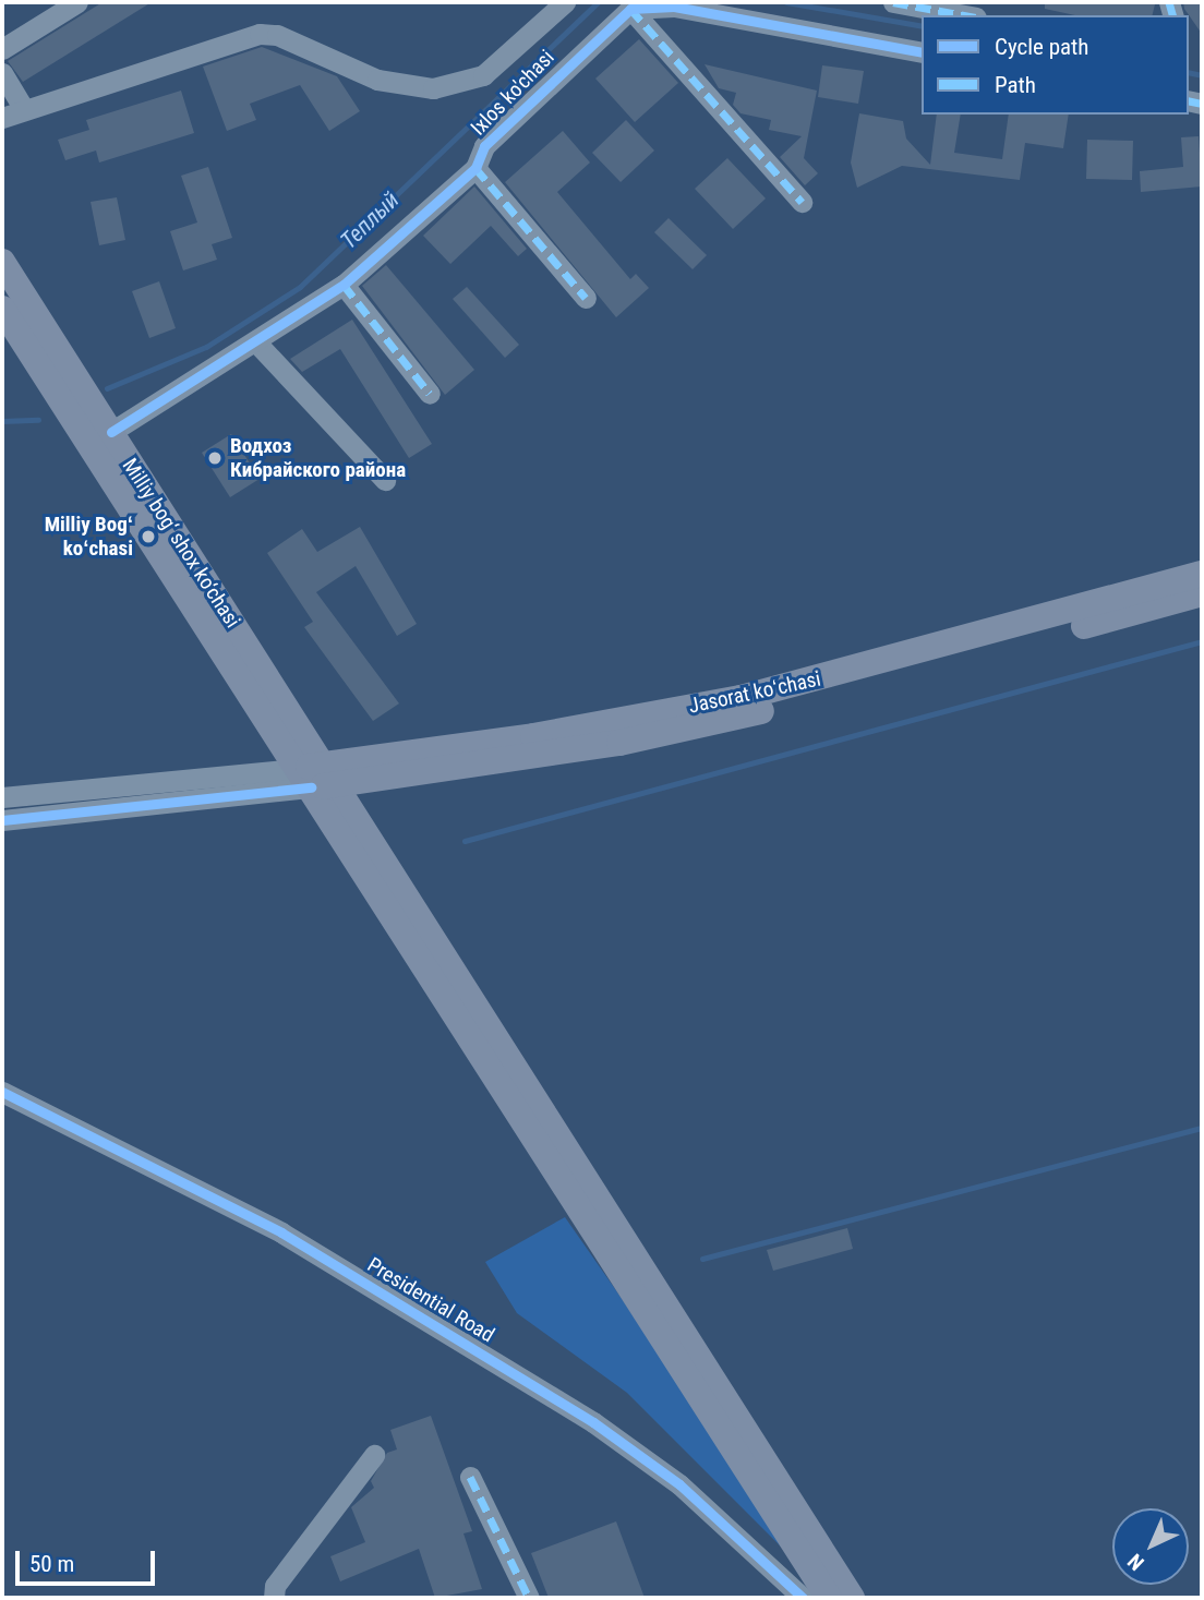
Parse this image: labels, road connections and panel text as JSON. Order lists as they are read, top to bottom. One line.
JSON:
{"streets":{"main road":["Milliy bog‘ shox ko‘chasi","Jasorat koʻchasi"],"street":["Ixlos ko'chasi","Presidential Road"]},"crossings":[["Ixlos ko'chasi","Milliy bog‘ shox ko‘chasi"],["Milliy bog‘ shox ko‘chasi","Jasorat koʻchasi"]],"water":["Теплый"],"places":["Водхоз Кибрайского района","Milliy Bogʻ koʻchasi"],"legend":["Cycle path","Path"],"scale_bar":"50 m","north":"bottom left"}
